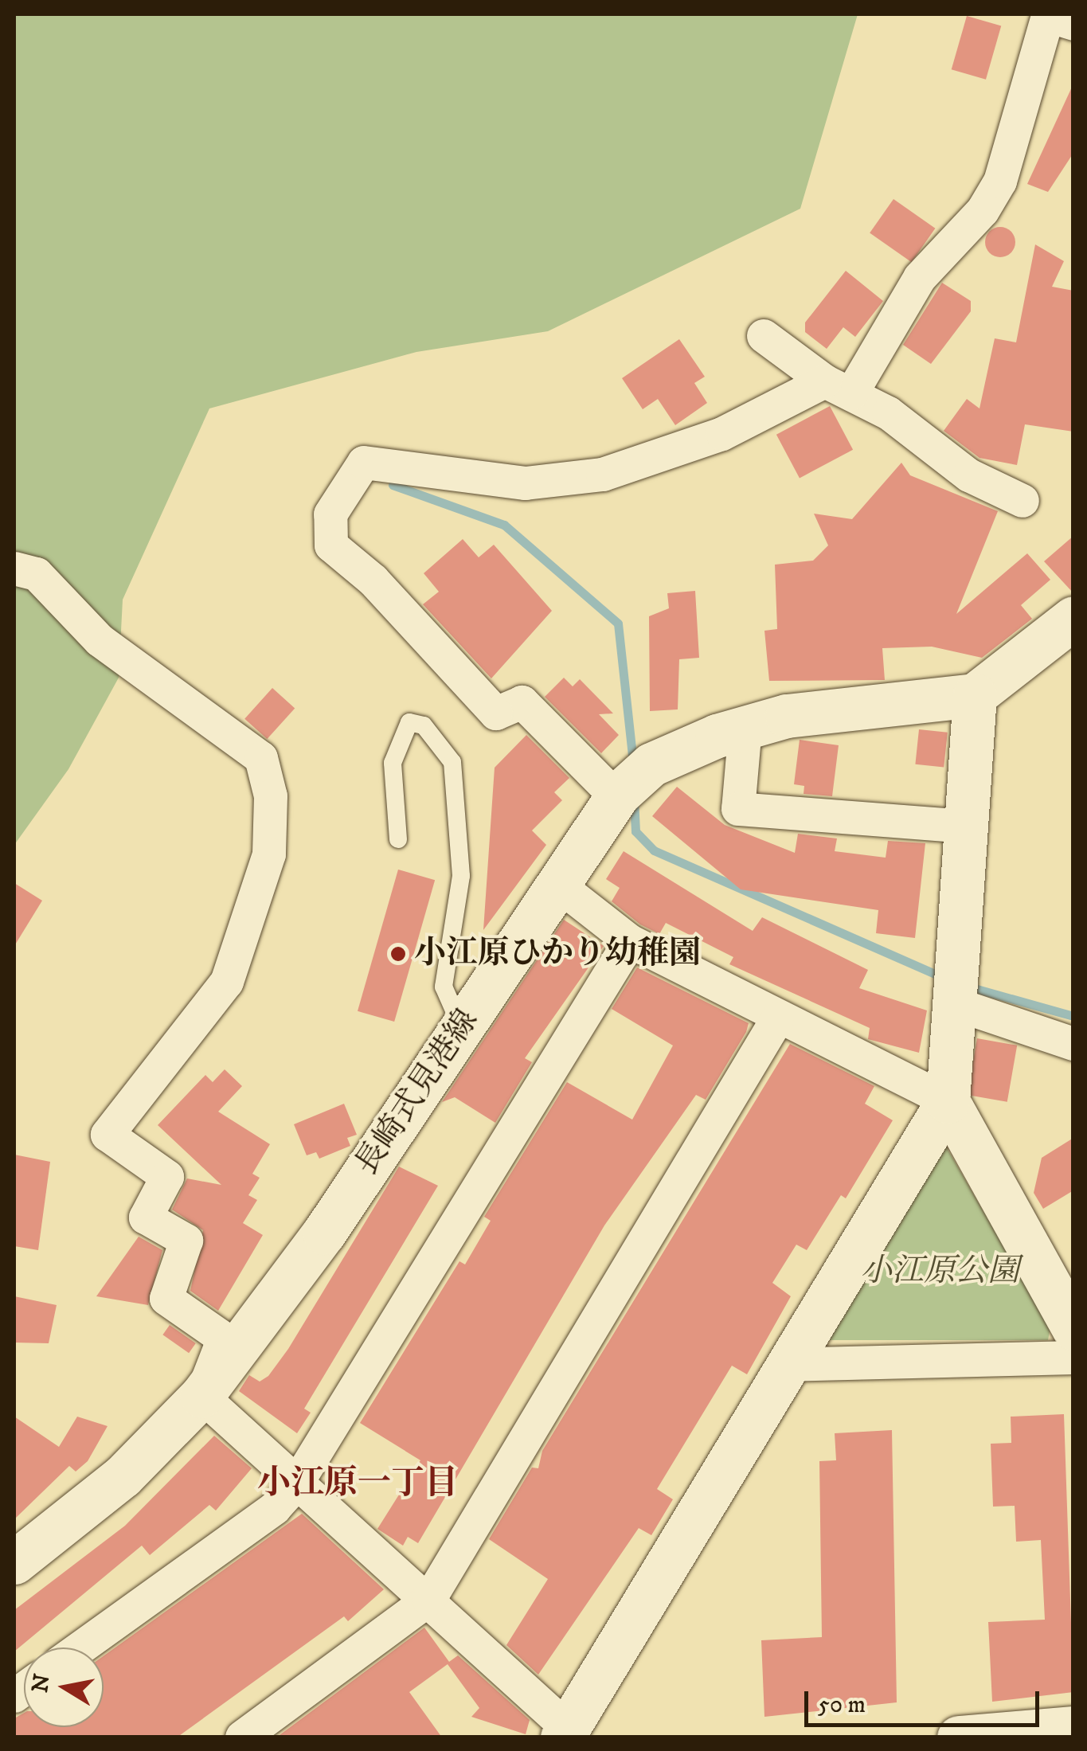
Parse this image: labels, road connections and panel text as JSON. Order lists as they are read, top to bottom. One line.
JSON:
{"streets":{"street":["長崎式見港線"]},"districts":["小江原一丁目"],"parks":["小江原公園"],"places":["小江原ひかり幼稚園"],"scale_bar":"50 m","north":"left"}
